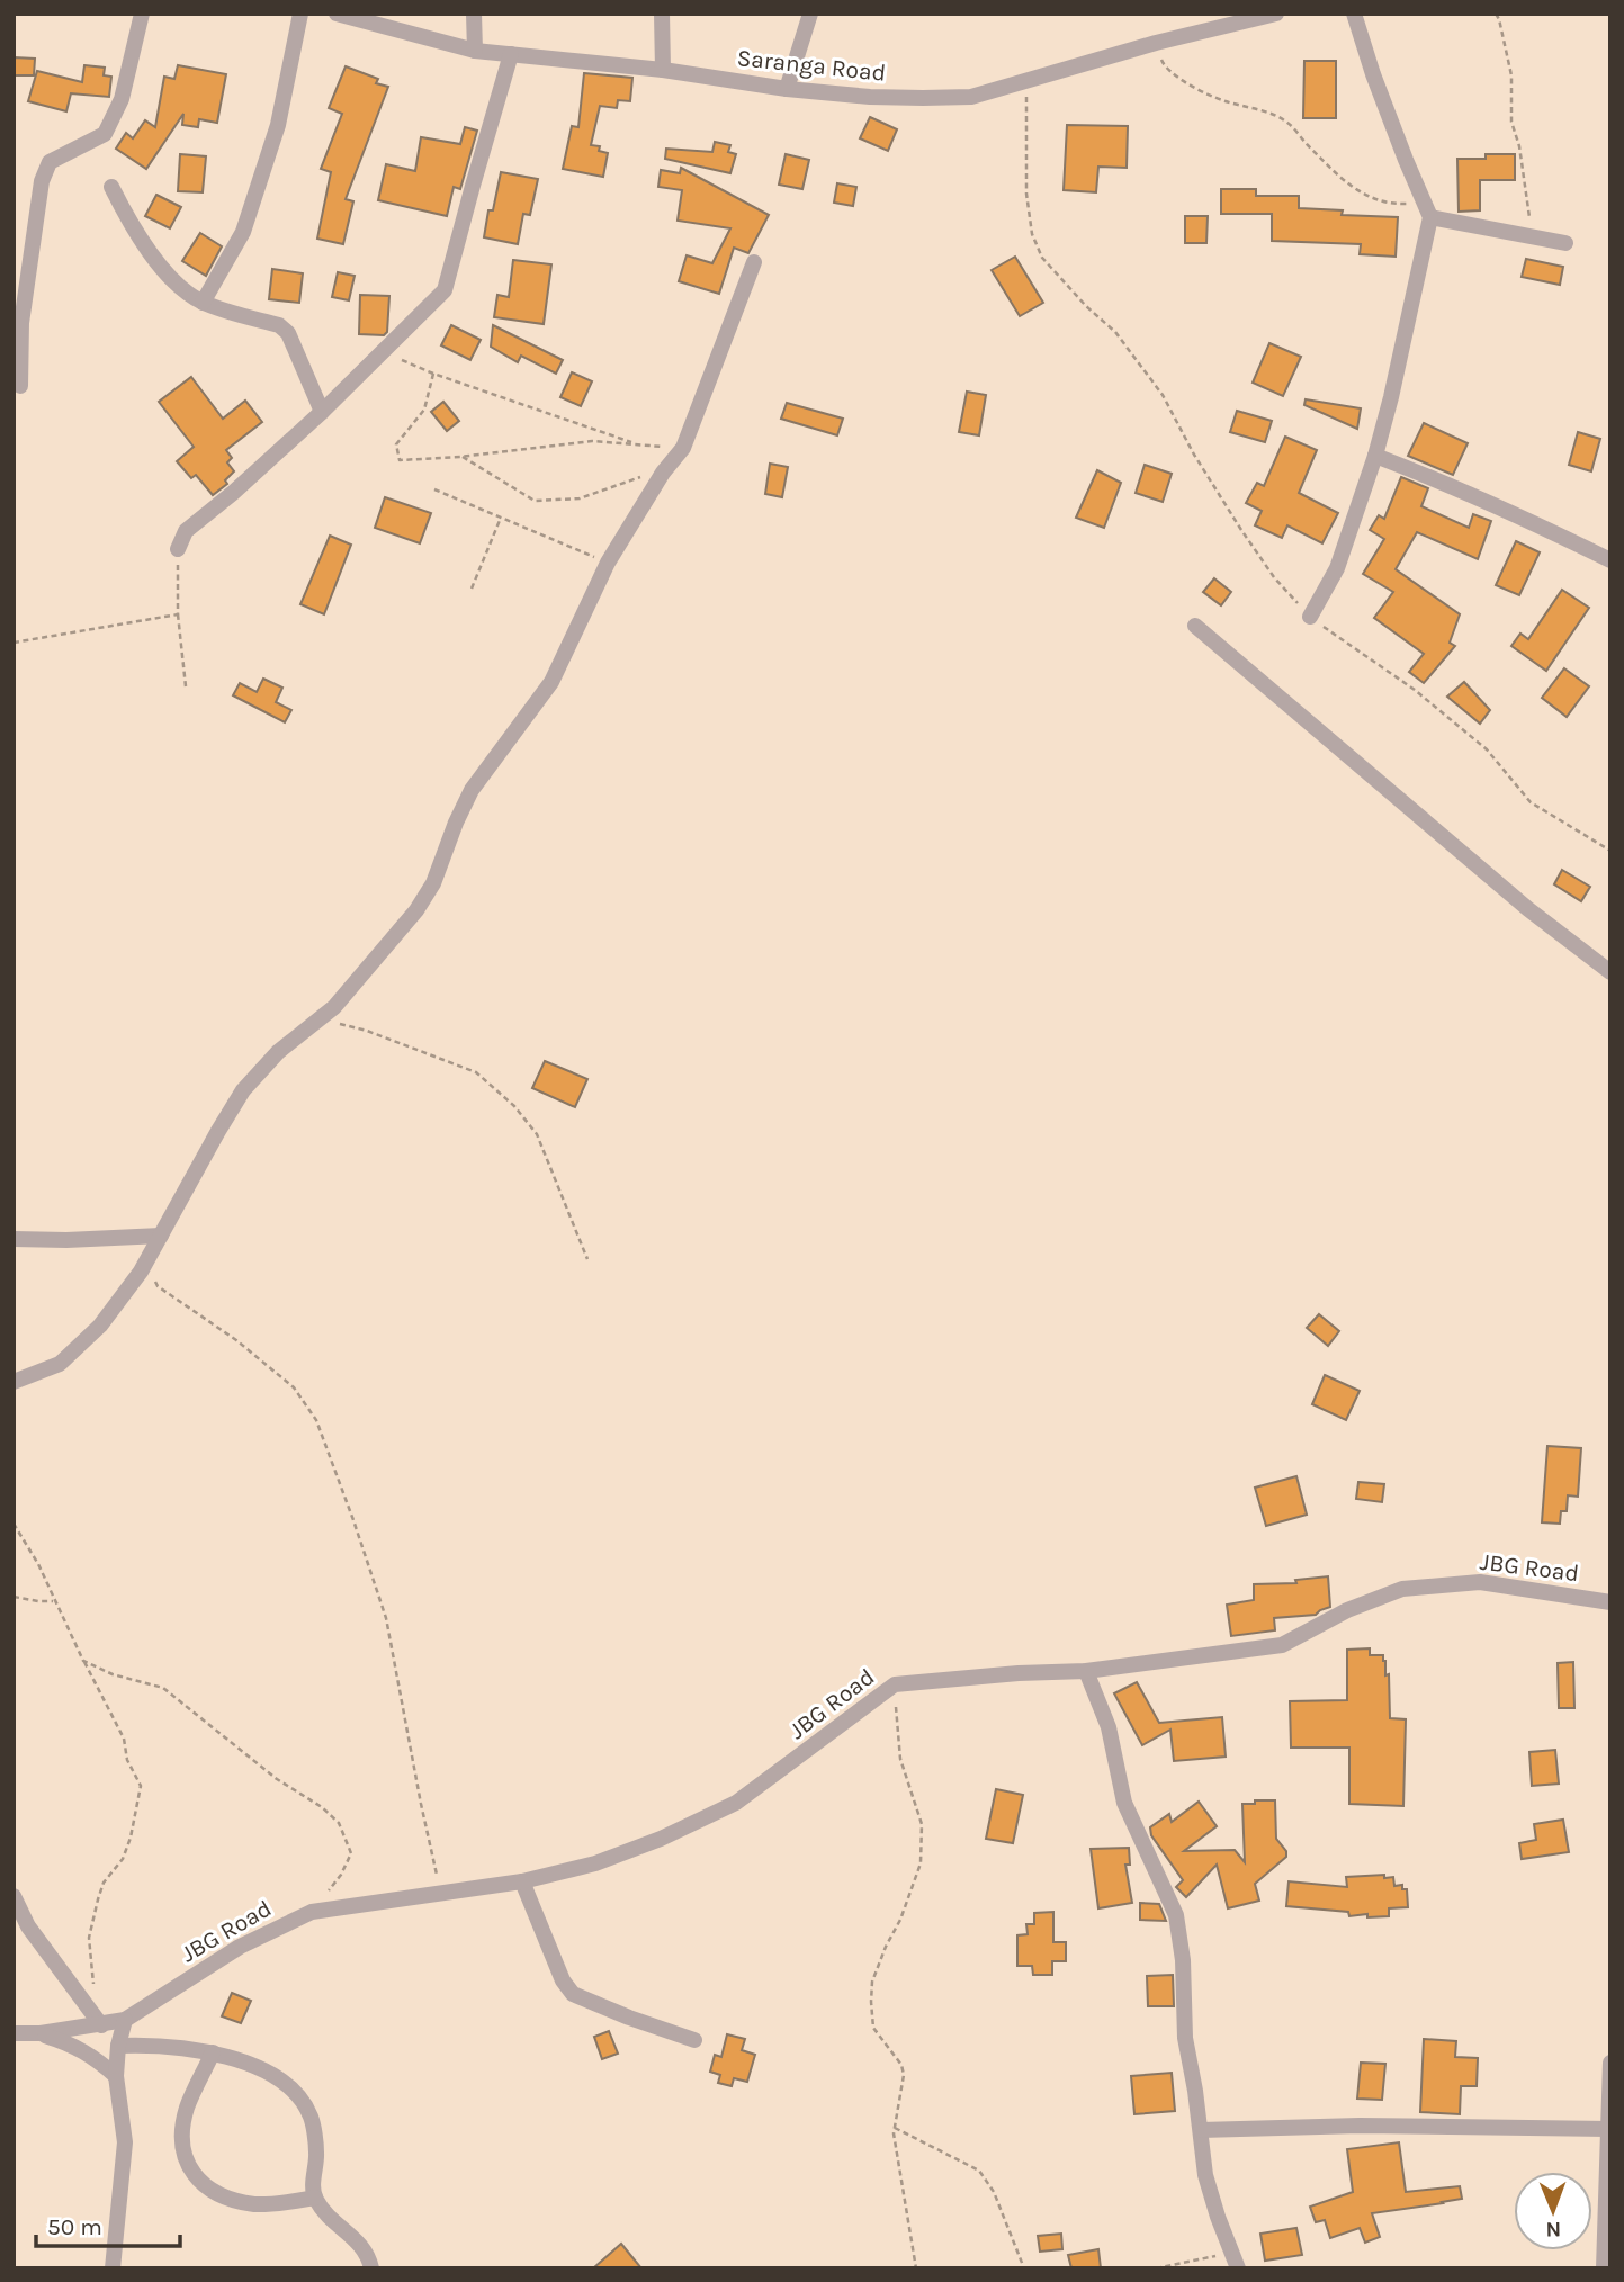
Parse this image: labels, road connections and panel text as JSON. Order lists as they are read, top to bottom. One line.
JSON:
{"streets":{"street":["Saranga Road","JBG Road"]},"scale_bar":"50 m","north":"bottom"}
